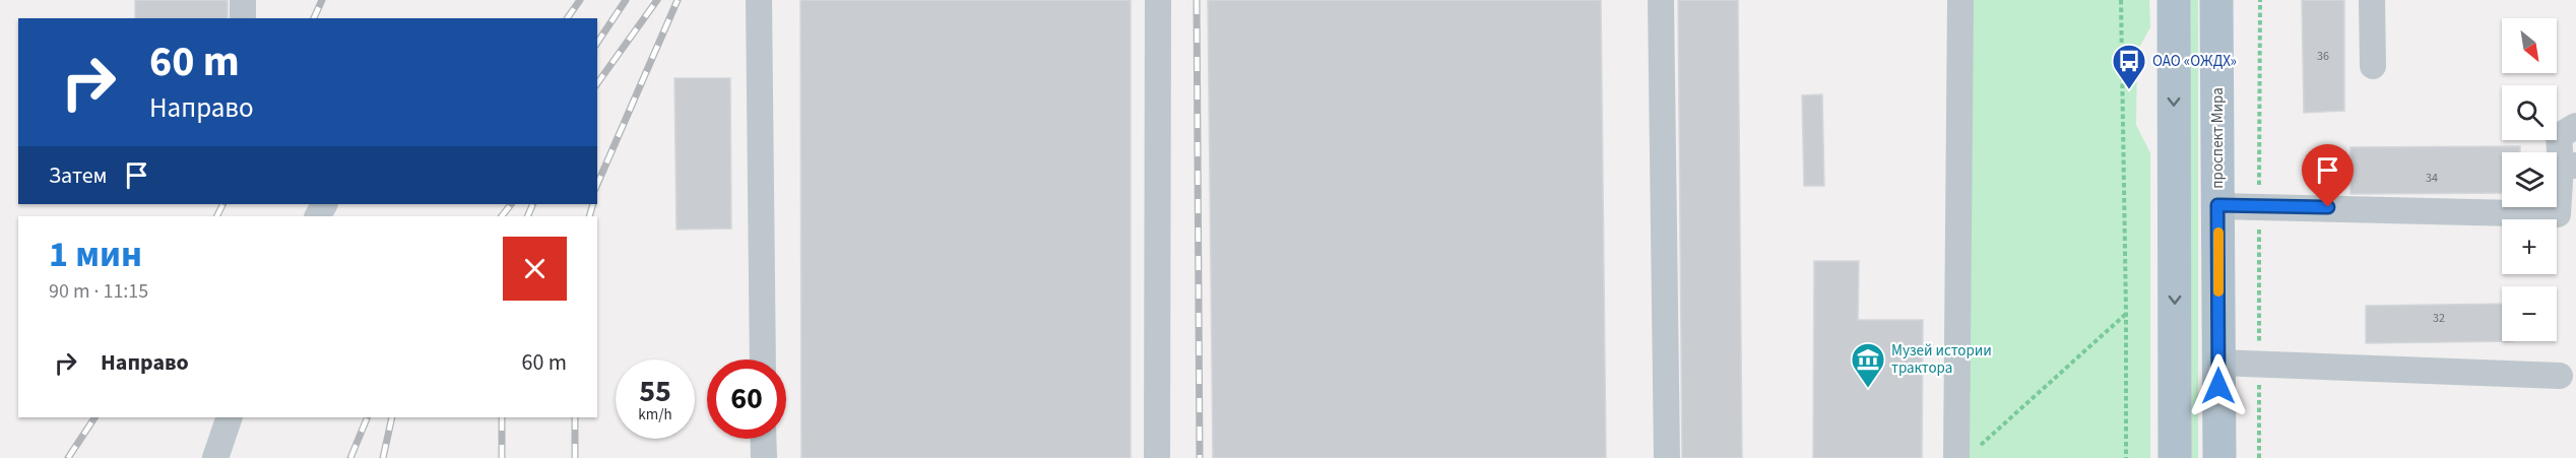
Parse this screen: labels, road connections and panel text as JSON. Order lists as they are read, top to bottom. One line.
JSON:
{"streets":{"main road":["проспект Мира"]},"places":{"bus stop":["ОАО «ОЖДХ»"],"museum":["Музей истории трактора"]},"house_numbers":["36","34","32"],"north":"bottom right","page":{"map_buttons":["+","−"],"turn":["60 m","Направо"],"then":"Затем","heading":["1 мин","90 m · 11:15"],"list":[{"name":"Направо","value":"60 m"}],"speed":"55 km/h","limit":"60"}}
